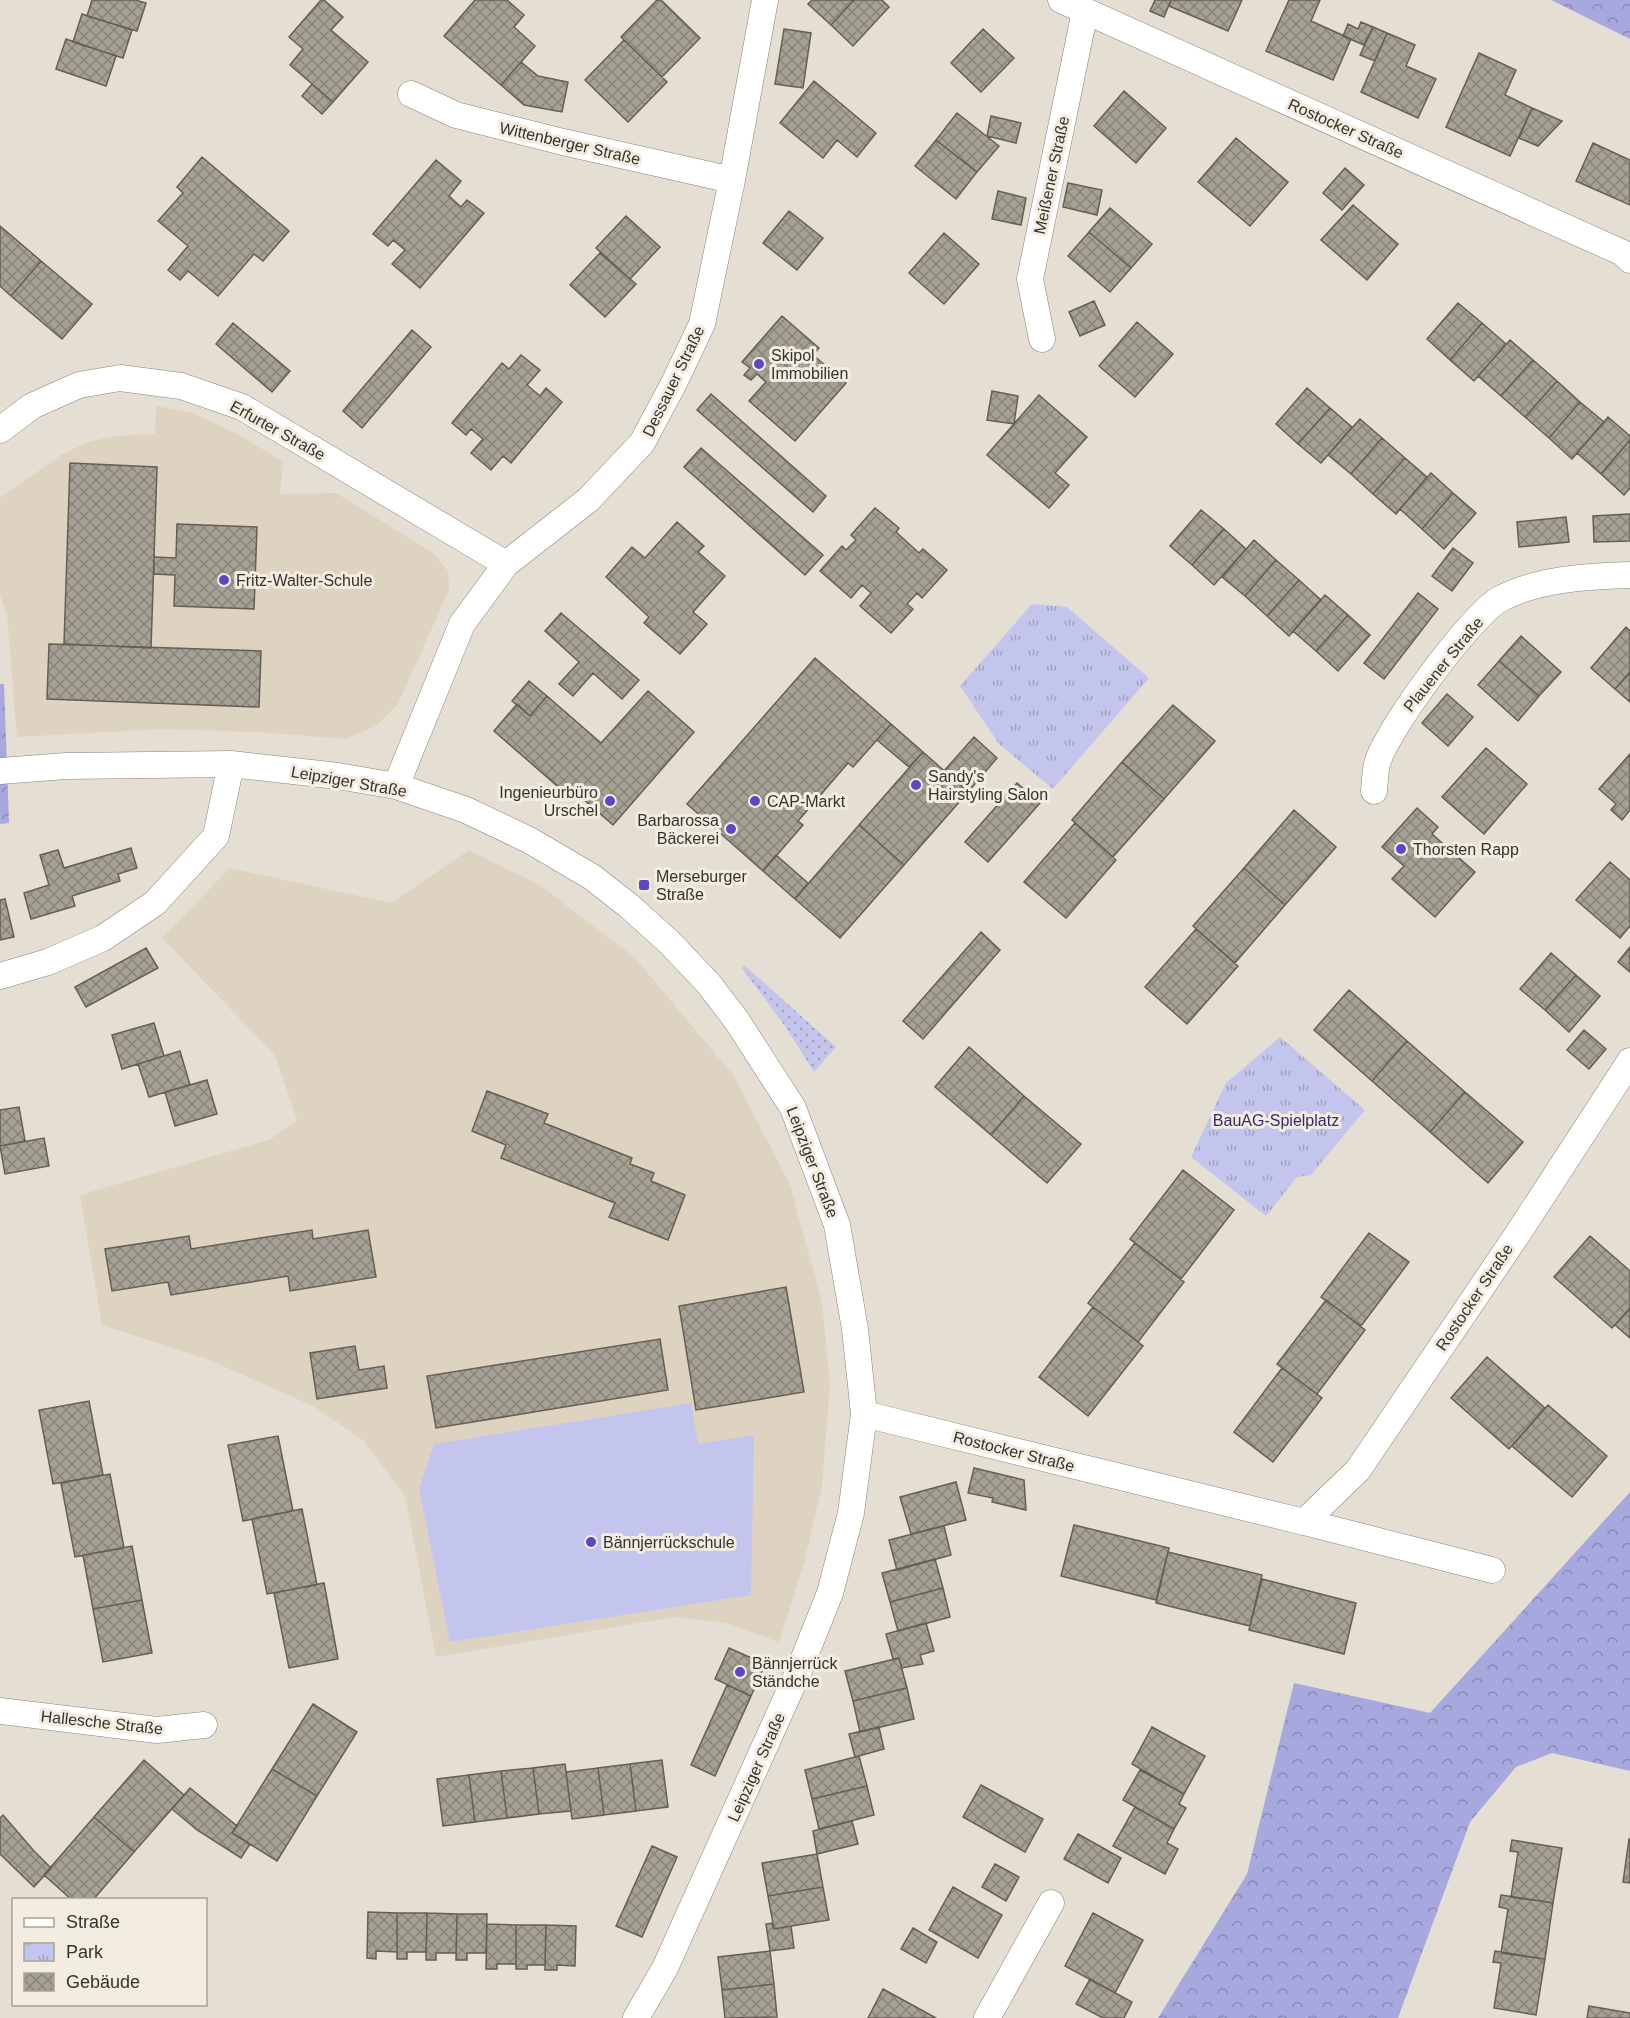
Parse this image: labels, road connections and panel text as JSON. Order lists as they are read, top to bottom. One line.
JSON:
{"streets":{"street":["Rostocker Straße","Wittenberger Straße","Meißener Straße","Dessauer Straße","Erfurter Straße","Plauener Straße","Leipziger Straße","Hallesche Straße"]},"crossings":[["Rostocker Straße","Meißener Straße"],["Rostocker Straße","Leipziger Straße"],["Wittenberger Straße","Dessauer Straße"],["Dessauer Straße","Erfurter Straße"],["Dessauer Straße","Leipziger Straße"]],"parks":["BauAG-Spielplatz"],"places":{"other":["Skipol Immobilien","Fritz-Walter-Schule","Sandy's Hairstyling Salon","Ingenieurbüro Urschel","CAP-Markt","Barbarossa Bäckerei","Thorsten Rapp","Bännjerrückschule","Bännjerrück Ständche"],"transit":["Merseburger Straße"]},"legend":["Straße","Park","Gebäude"]}
